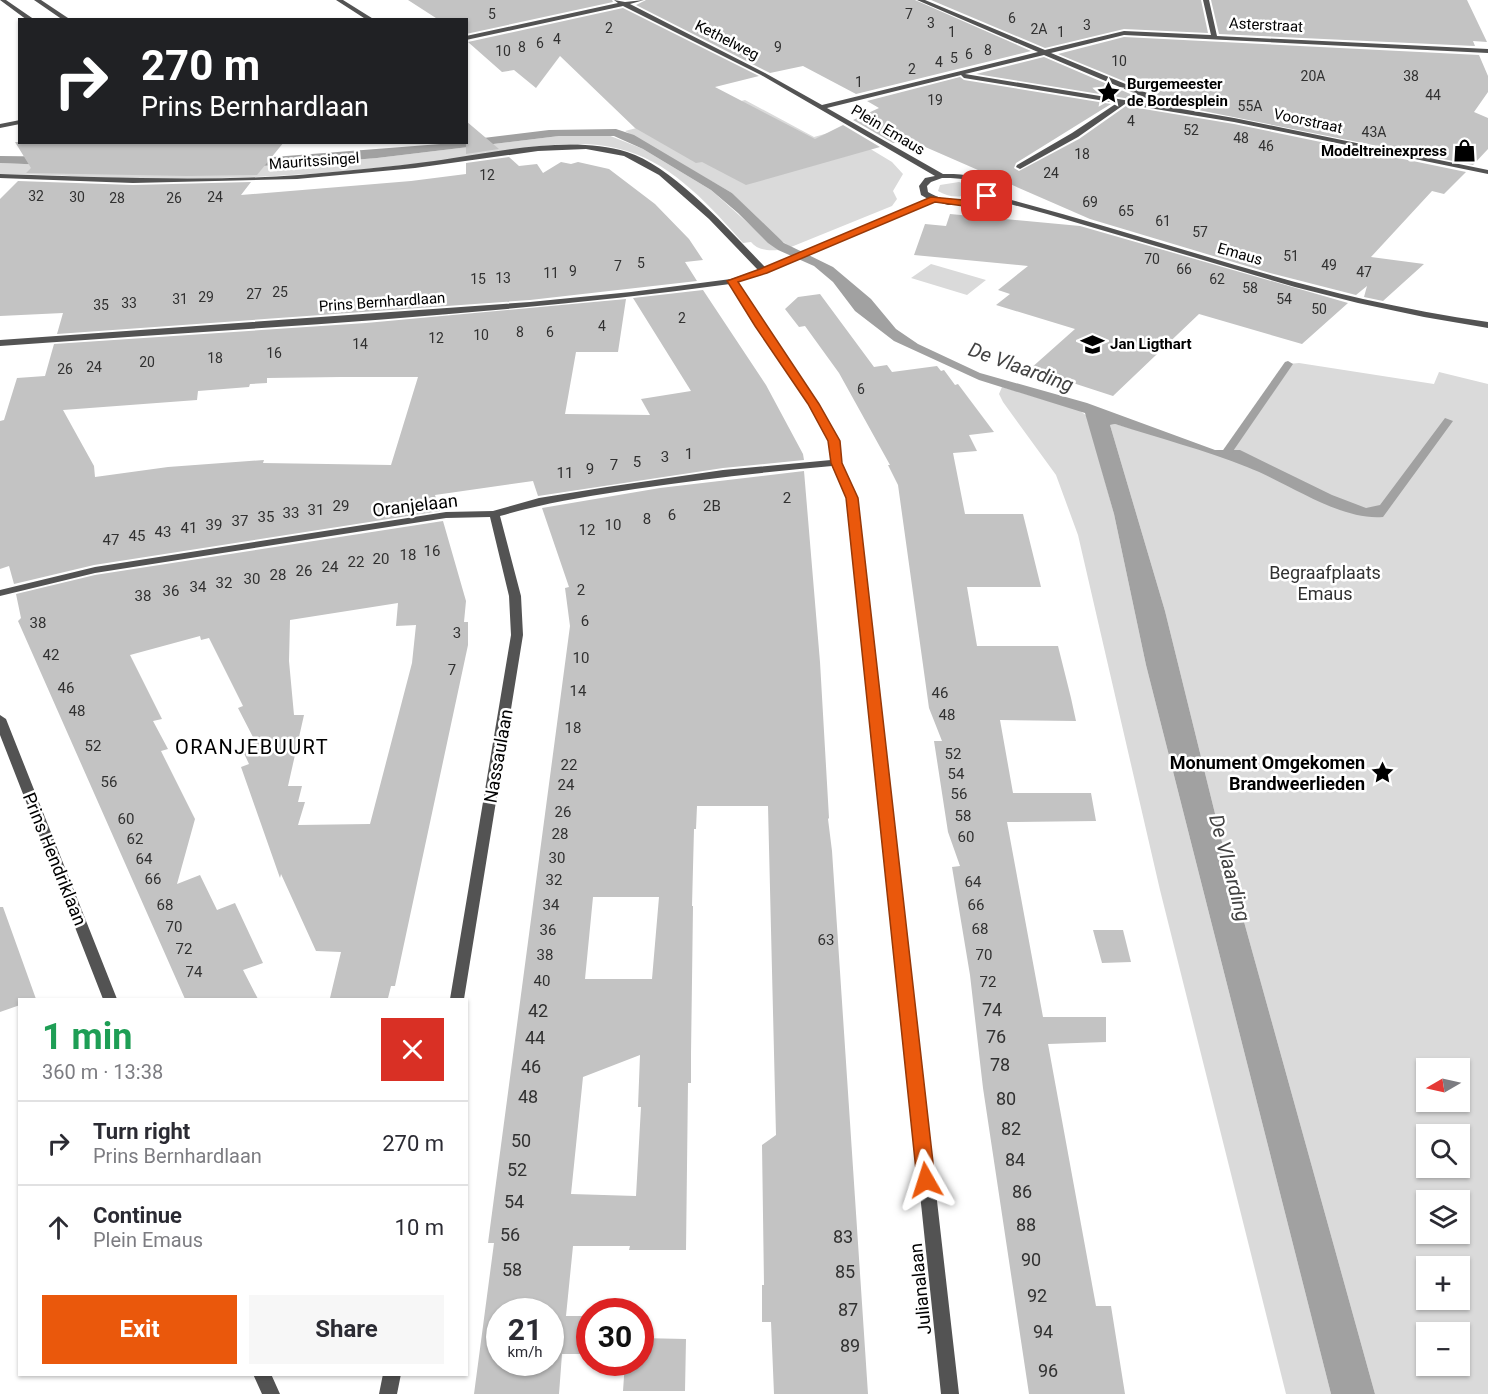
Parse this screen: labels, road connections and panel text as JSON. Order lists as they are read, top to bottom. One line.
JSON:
{"streets":{"street":["Asterstraat","Kethelweg","Voorstraat","Plein Emaus","Mauritssingel","Emaus","Prins Bernhardlaan","Oranjelaan","Nassaulaan","Prins Hendriklaan","Julianalaan"]},"crossings":[["Kethelweg","Plein Emaus"],["Plein Emaus","Emaus"],["Mauritssingel","Prins Bernhardlaan"],["Prins Bernhardlaan","Julianalaan"],["Oranjelaan","Nassaulaan"],["Oranjelaan","Julianalaan"]],"districts":["ORANJEBUURT"],"water":["De Vlaarding"],"parks":["Begraafplaats Emaus"],"places":{"place":["Burgemeester de Bordesplein","Monument Omgekomen Brandweerlieden"],"shop":["Modeltreinexpress"],"school or university":["Jan Ligthart"]},"house_numbers":["5","7","6","3","3","2","2A","1","1","4","6","8","9","8","10","6","5","10","4","2","20A","38","1","44","19","55A","4","52","43A","48","46","18","24","12","32","30","24","28","26","69","65","61","57","51","70","5","49","7","66","9","47","11","13","15","62","58","25","27","29","31","54","33","35","50","2","4","8","6","10","12","14","16","18","20","24","26","6","1","3","5","7","9","11","2","29","2B","31","33","6","35","8","37","39","10","41","12","43","45","47","16","18","20","22","24","26","28","30","32","34","2","36","38","6","38","3","42","10","7","46","14","46","48","48","18","52","52","22","54","56","24","56","26","58","60","28","60","62","30","64","66","32","64","68","34","66","70","68","36","63","72","38","70","74","40","72","74","42","76","44","78","46","48","80","82","50","84","52","86","54","88","56","83","90","58","85","92","87","94","89","96"],"north":"left","page":{"turn":["270 m","Prins Bernhardlaan"],"heading":["1 min","360 m · 13:38"],"map_buttons":["+","−"],"list":[{"name":"Turn right","note":"Prins Bernhardlaan","value":"270 m"},{"name":"Continue","note":"Plein Emaus","value":"10 m"}],"buttons":["Exit","Share"],"speed":"21 km/h","limit":"30"}}
